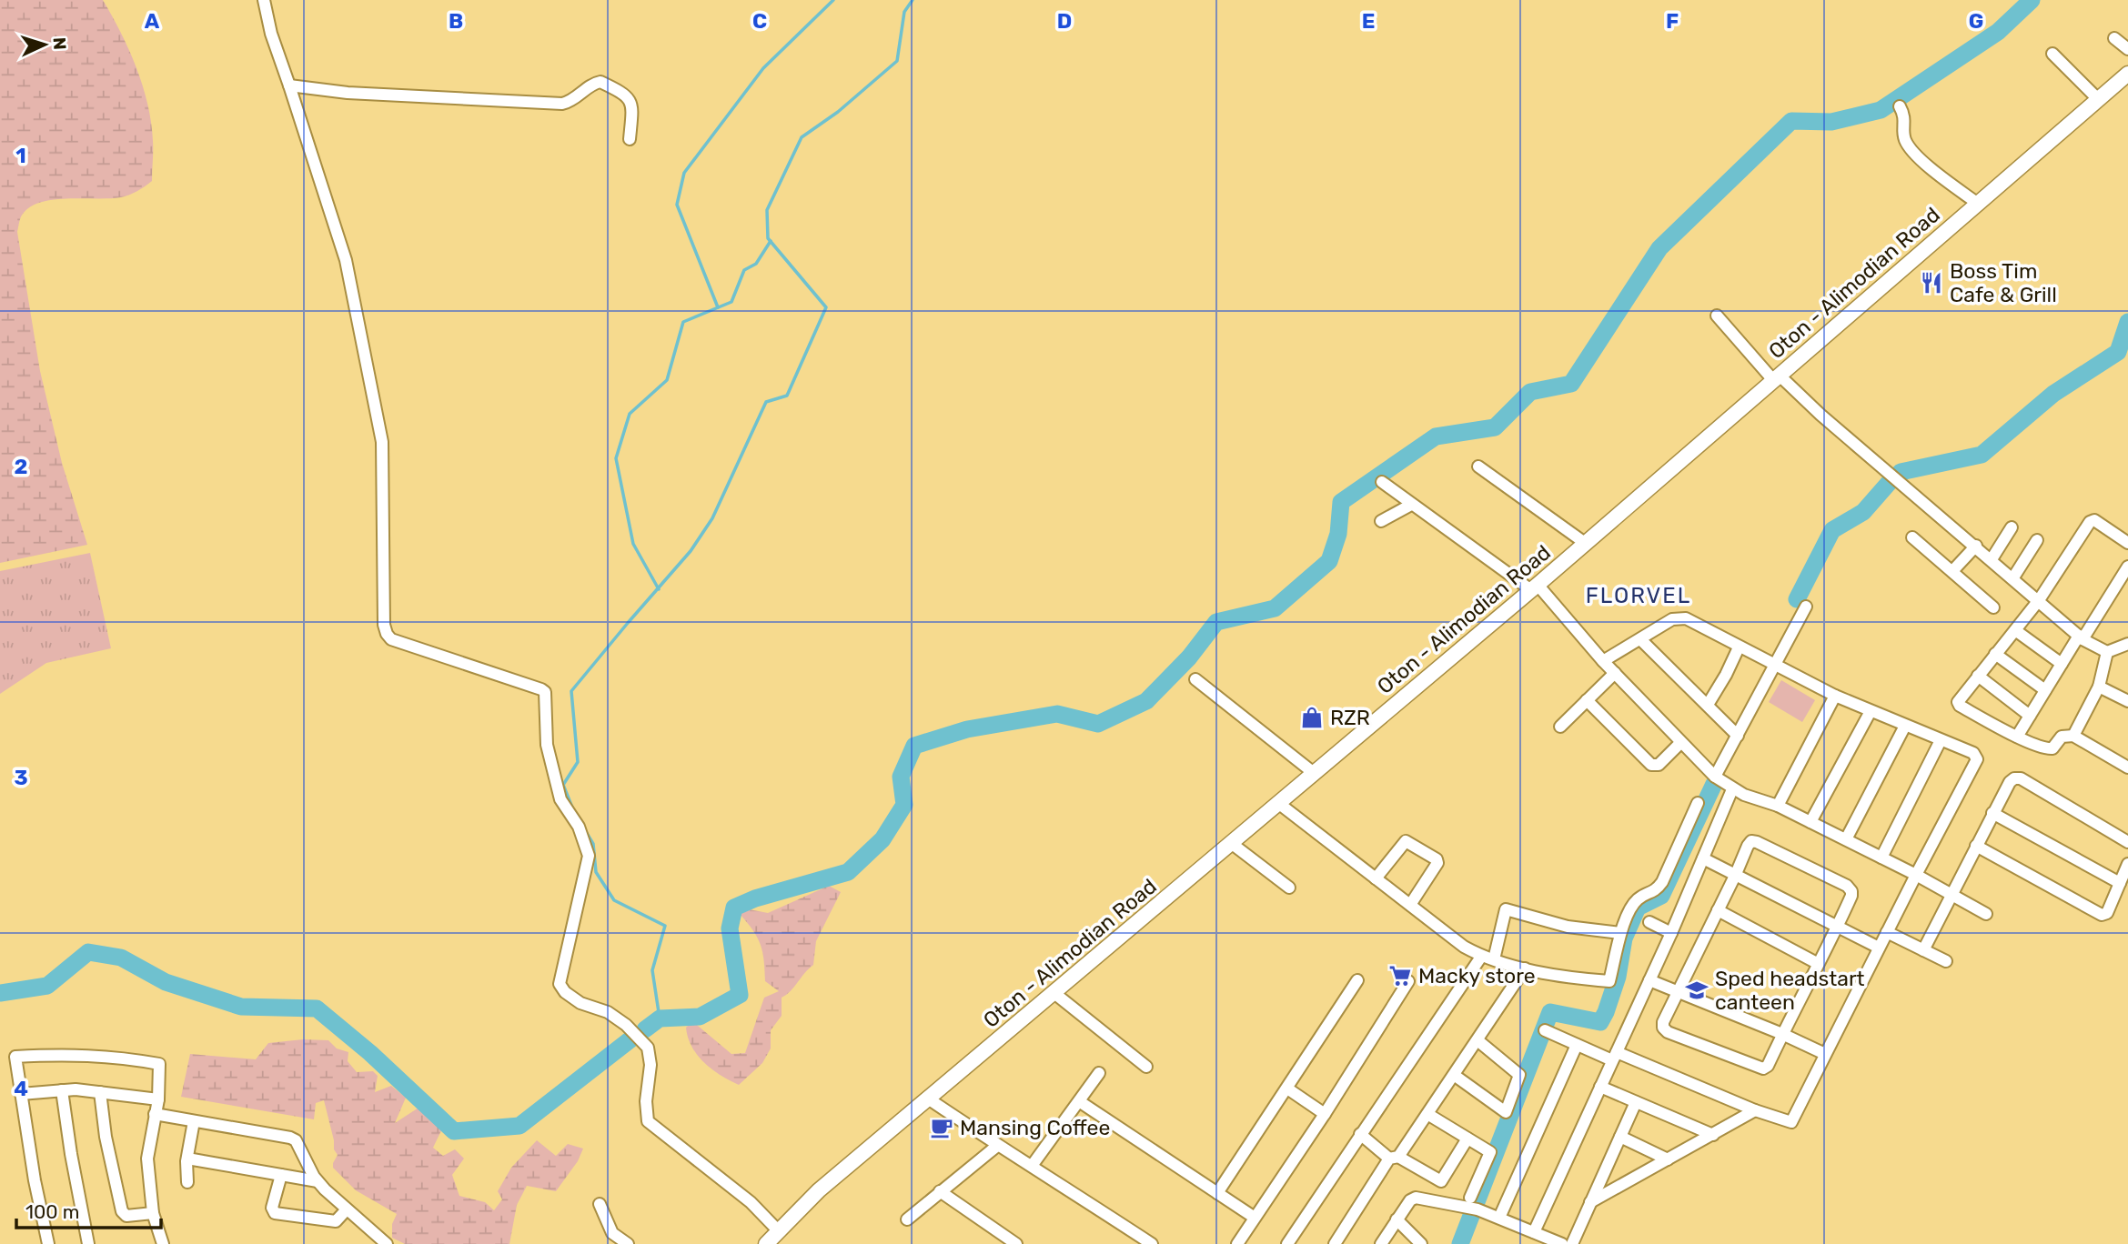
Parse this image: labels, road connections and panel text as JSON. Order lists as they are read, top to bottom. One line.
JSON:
{"streets":{"main road":["Oton - Alimodian Road"]},"districts":["FLORVEL"],"places":{"restaurant":["Boss Tim Cafe & Grill"],"shop":["RZR"],"supermarket":["Macky store"],"school or university":["Sped headstart canteen"],"cafe":["Mansing Coffee"]},"scale_bar":"100 m","north":"right","grid":{"columns":["A","B","C","D","E","F","G"],"rows":["1","2","3","4"]}}
